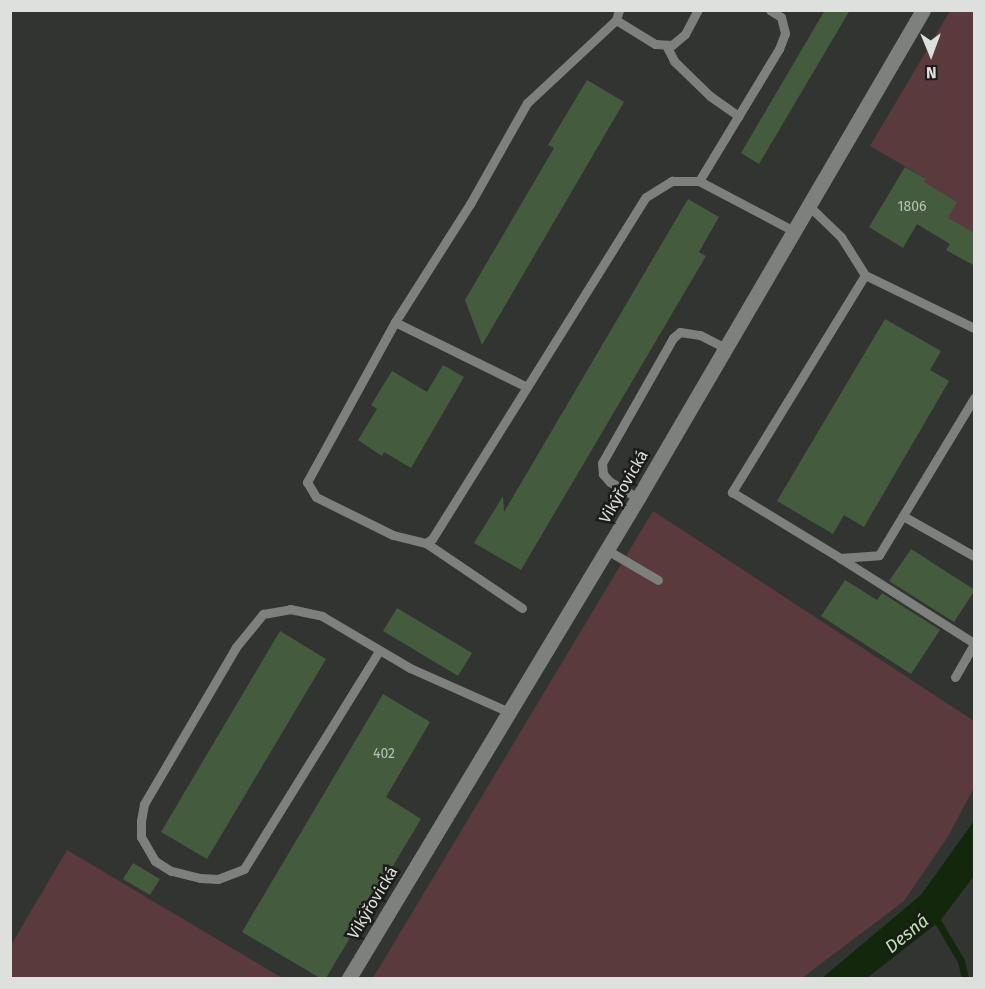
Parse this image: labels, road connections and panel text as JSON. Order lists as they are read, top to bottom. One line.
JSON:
{"streets":{"street":["Vikýřovická"]},"water":["Desná"],"house_numbers":["1806","402"],"north":"bottom"}
